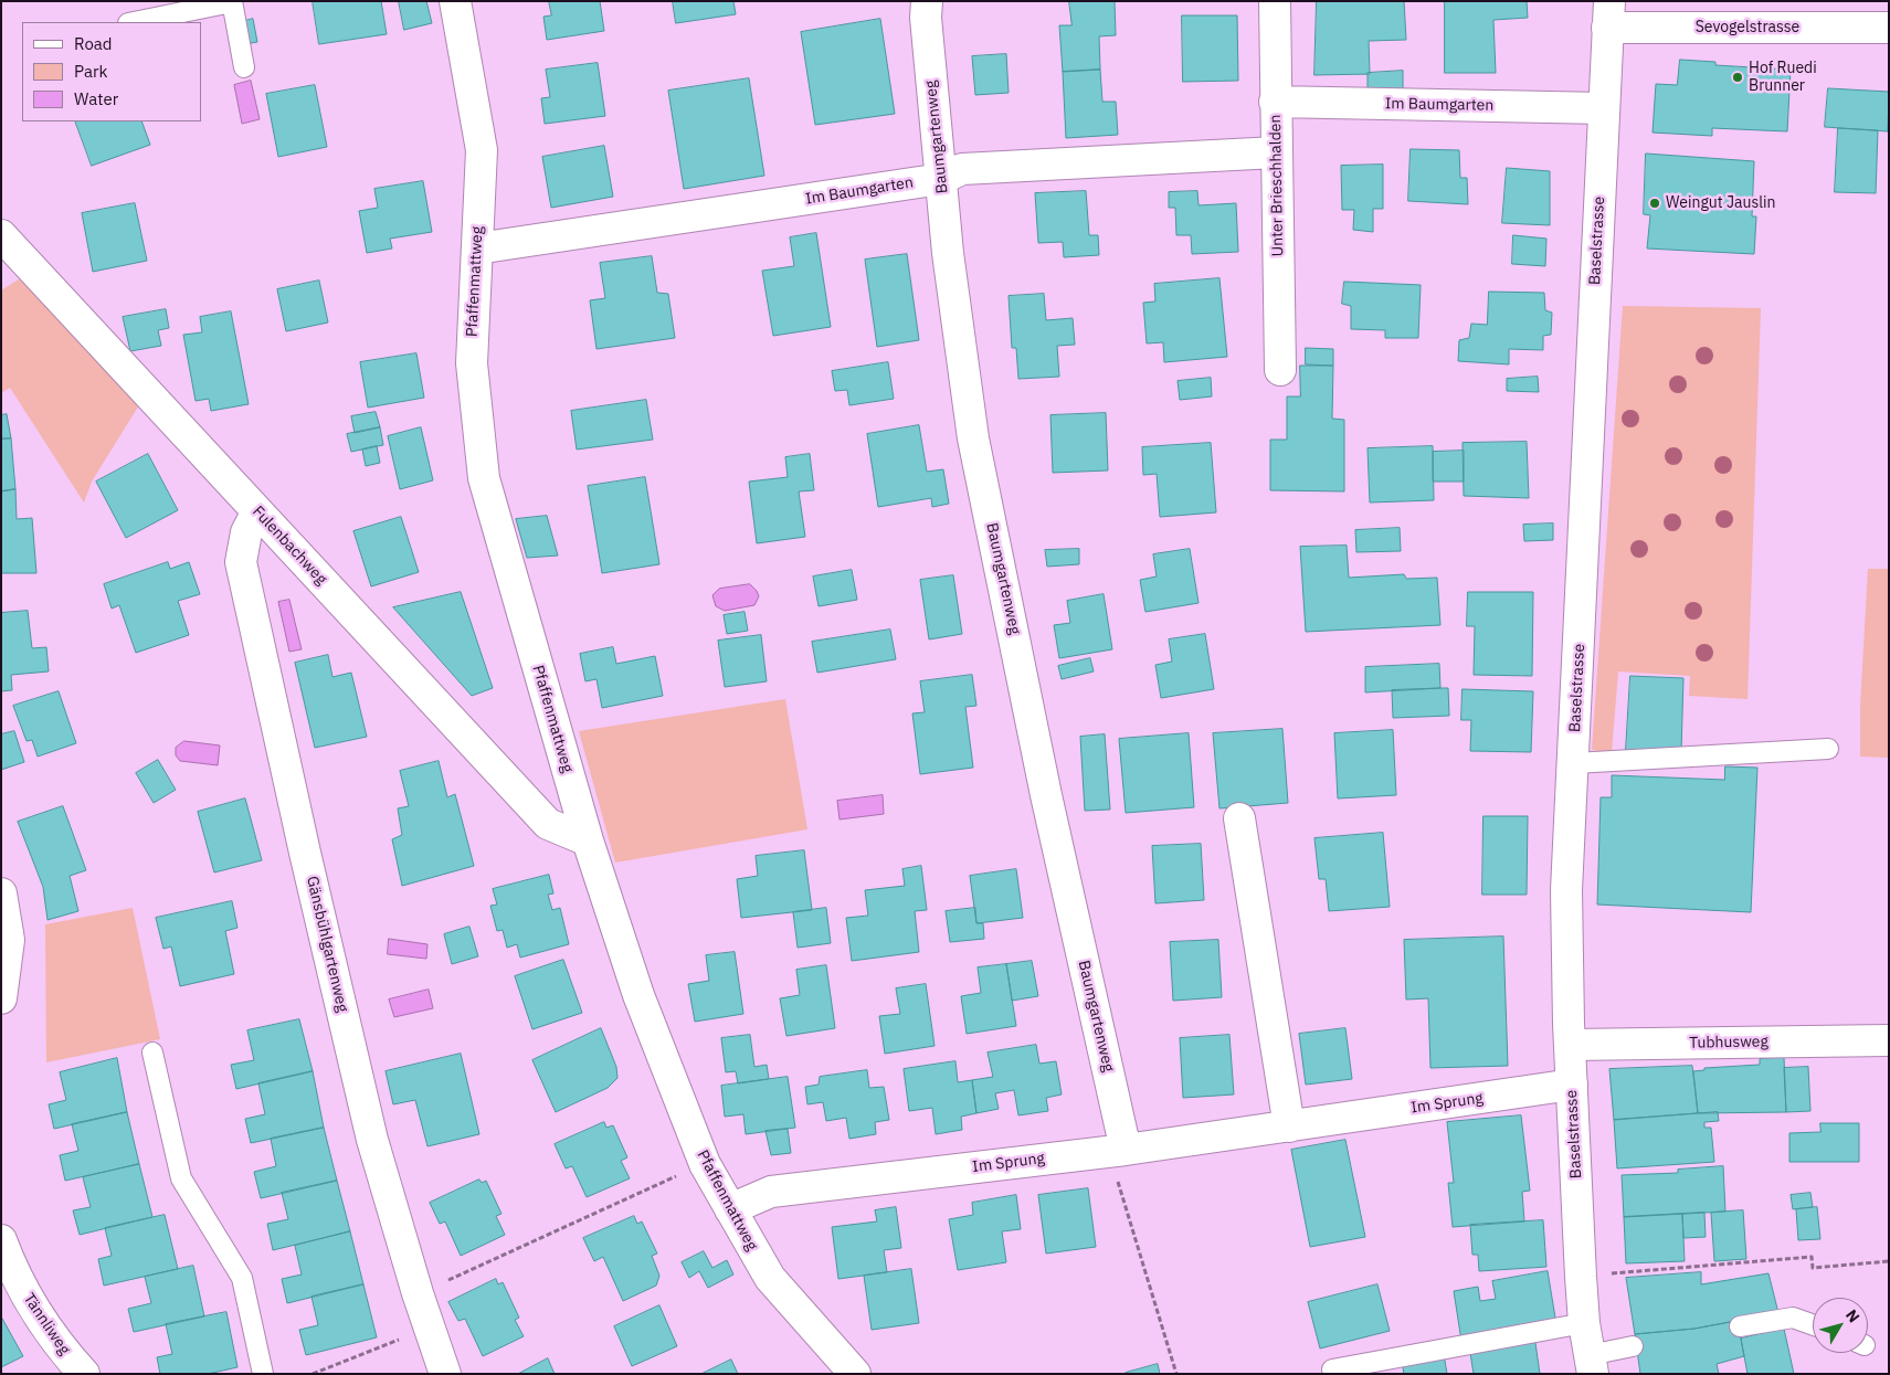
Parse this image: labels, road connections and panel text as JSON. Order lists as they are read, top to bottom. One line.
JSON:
{"streets":{"street":["Sevogelstrasse","Im Baumgarten","Baumgartenweg","Unter Brieschhalden","Baselstrasse","Pfaffenmattweg","Fulenbachweg","Gänsbühlgartenweg","Tubhusweg","Im Sprung","Tännliweg"]},"crossings":[["Sevogelstrasse","Baselstrasse"],["Im Baumgarten","Baumgartenweg"],["Im Baumgarten","Unter Brieschhalden"],["Im Baumgarten","Baselstrasse"],["Im Baumgarten","Pfaffenmattweg"],["Baumgartenweg","Im Sprung"],["Baselstrasse","Tubhusweg"],["Baselstrasse","Im Sprung"],["Pfaffenmattweg","Fulenbachweg"],["Pfaffenmattweg","Im Sprung"],["Fulenbachweg","Gänsbühlgartenweg"]],"places":["Hof Ruedi Brunner","Weingut Jauslin"],"legend":["Road","Park","Water"],"north":"top right"}
